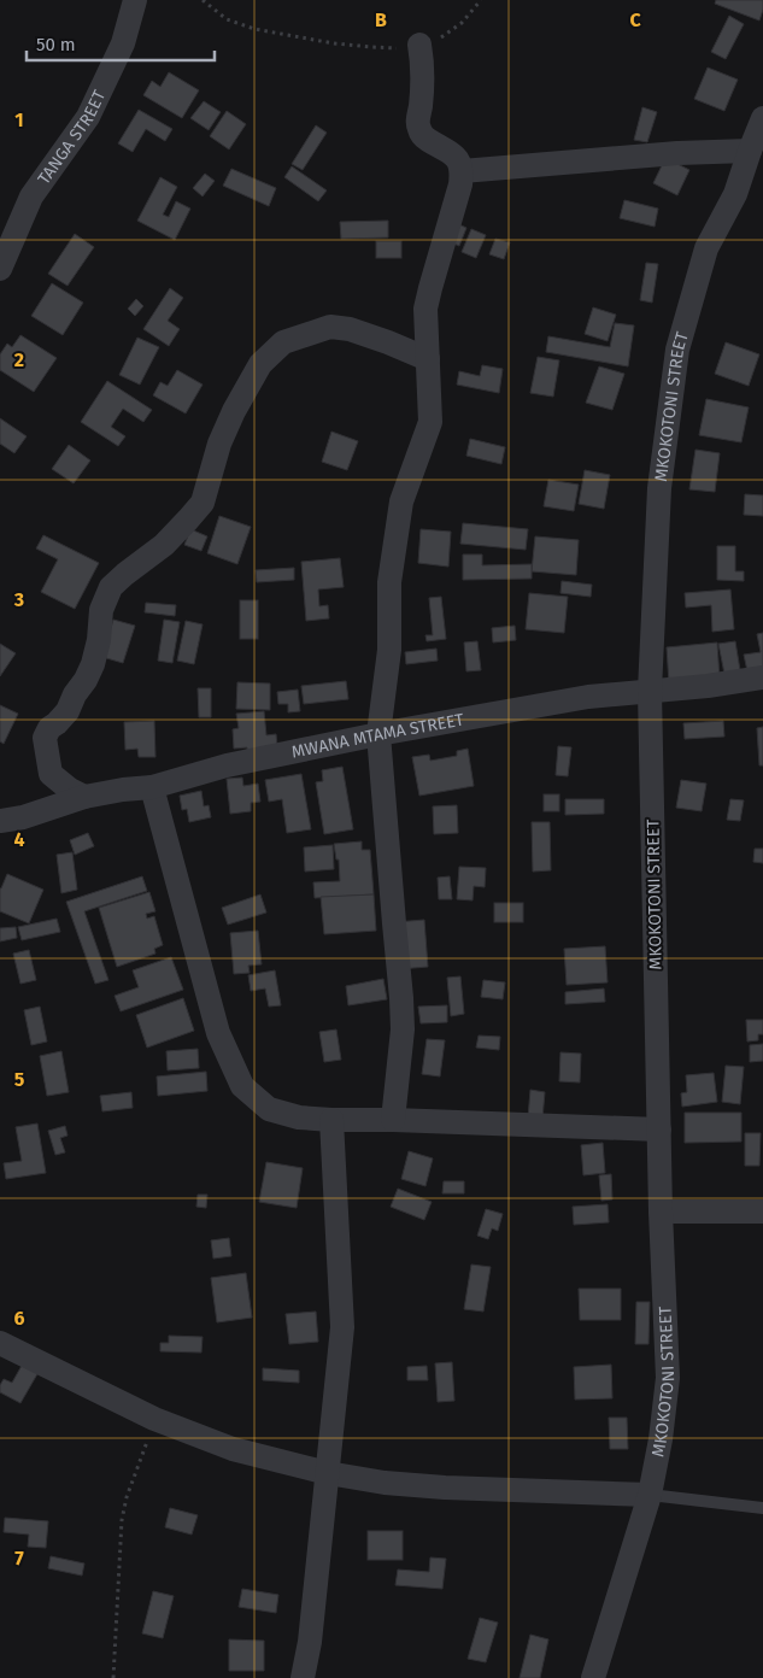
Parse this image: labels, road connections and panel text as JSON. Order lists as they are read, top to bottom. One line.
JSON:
{"streets":{"street":["TANGA STREET","MKOKOTONI STREET","MWANA MTAMA STREET"]},"crossings":[["MKOKOTONI STREET","MWANA MTAMA STREET"]],"scale_bar":"50 m","grid":{"columns":["B","C"],"rows":["1","2","3","4","5","6","7"]}}
